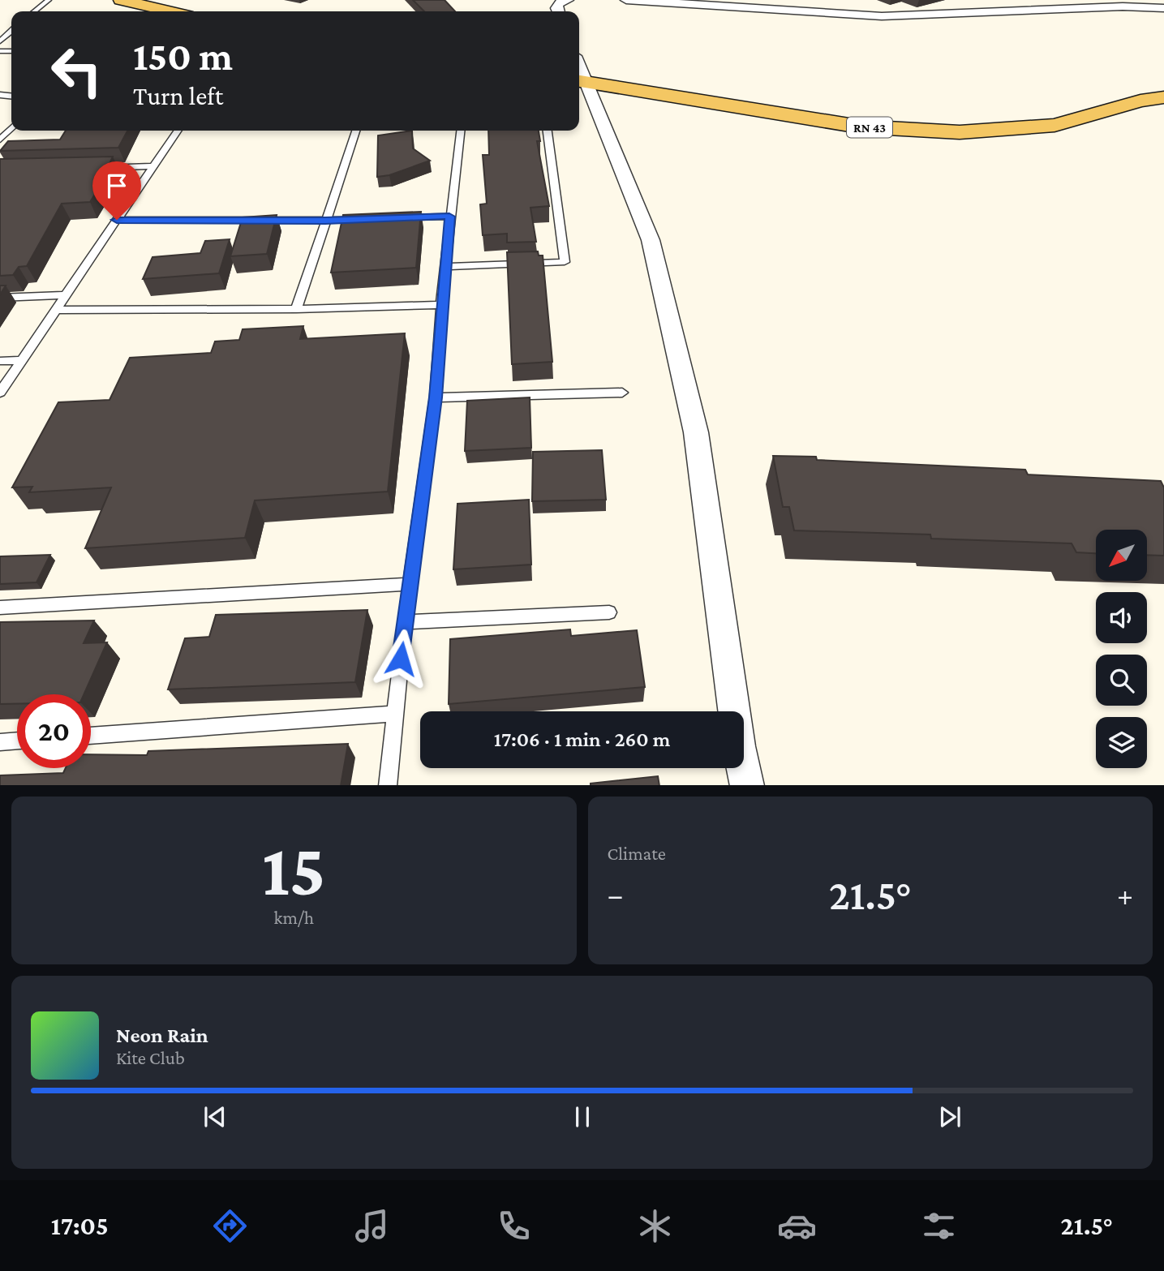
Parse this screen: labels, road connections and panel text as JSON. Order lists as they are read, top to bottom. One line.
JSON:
{"streets":{"main road":["RN 43"]},"north":"bottom left","page":{"turn":["150 m","Turn left"],"limit":"20","trip":"17:06 · 1 min · 260 m","tile":[["15","km/h"],"Climate"],"heat":["−","21.5°","+"],"song":["Neon Rain","Kite Club"],"tabs":["17:05","21.5°"]}}
